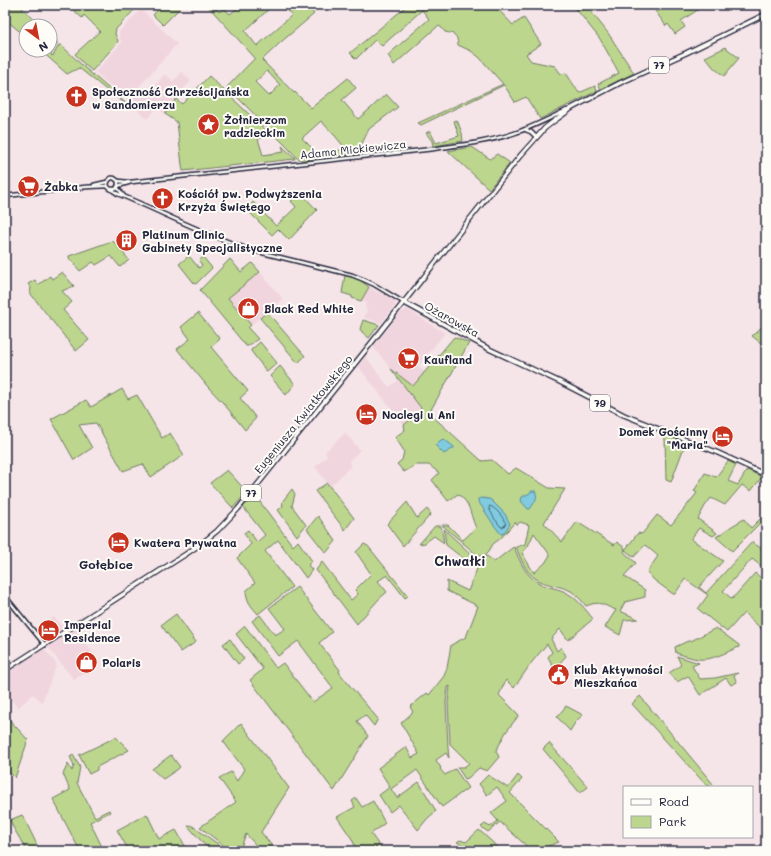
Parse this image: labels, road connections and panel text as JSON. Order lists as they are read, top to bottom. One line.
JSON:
{"streets":{"main road":["77","Adama Mickiewicza","Ożarowska","79","Eugeniusza Kwiatkowskiego"]},"crossings":[["Adama Mickiewicza","Ożarowska"],["Adama Mickiewicza","Eugeniusza Kwiatkowskiego"],["Ożarowska","Eugeniusza Kwiatkowskiego"]],"districts":["Chwałki","Gołębice"],"places":{"church":["Społeczność Chrześcijańska w Sandomierzu","Kościół pw. Podwyższenia Krzyża Świętego"],"place":["Żołnierzom radzieckim"],"supermarket":["Żabka","Kaufland"],"building":["Platinum Clinic Gabinety Specjalistyczne"],"shop":["Black Red White","Polaris"],"hotel":["Noclegi u Ani","Domek Gościnny \"Maria\"","Kwatera Prywatna","Imperial Residence"],"public building":["Klub Aktywności Mieszkańca"]},"legend":["Road","Park"],"north":"bottom right"}
